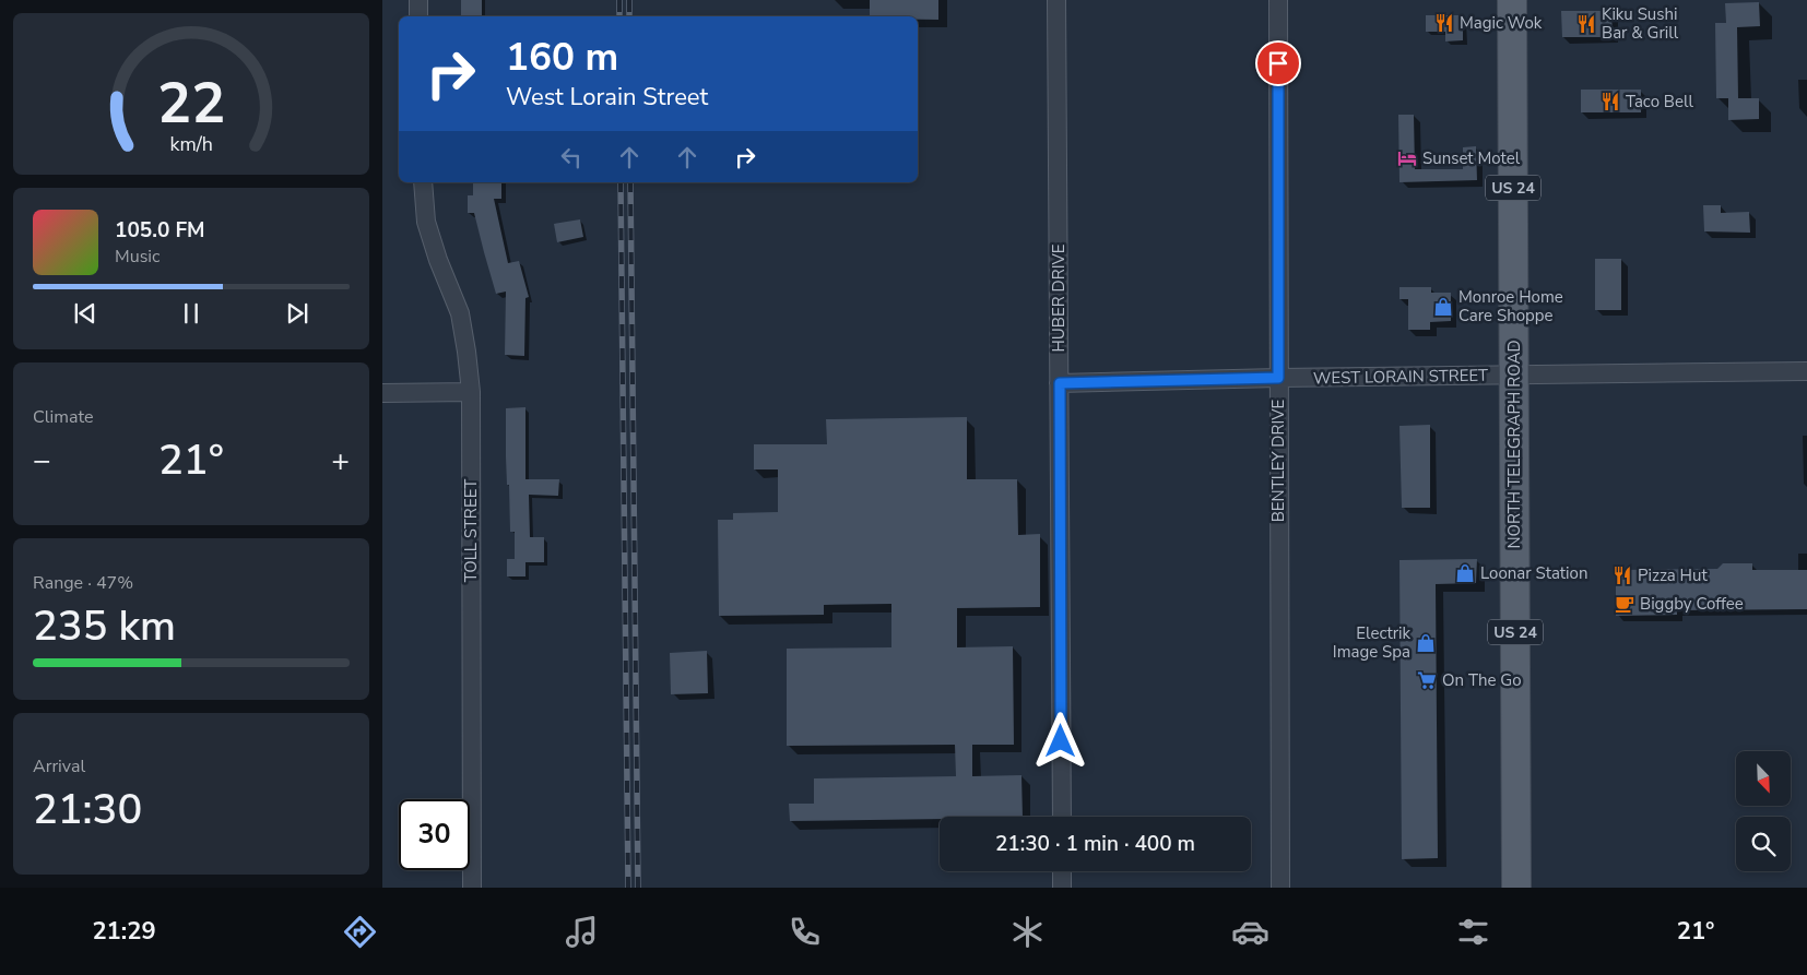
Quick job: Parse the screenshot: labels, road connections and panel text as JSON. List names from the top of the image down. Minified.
{"streets":{"main road":["US 24","NORTH TELEGRAPH ROAD"],"street":["HUBER DRIVE","WEST LORAIN STREET","BENTLEY DRIVE","TOLL STREET"]},"crossings":[["HUBER DRIVE","WEST LORAIN STREET"],["WEST LORAIN STREET","NORTH TELEGRAPH ROAD"],["WEST LORAIN STREET","BENTLEY DRIVE"]],"places":{"restaurant":["Magic Wok","Kiku Sushi Bar & Grill","Taco Bell","Pizza Hut"],"hotel":["Sunset Motel"],"shop":["Monroe Home Care Shoppe","Loonar Station","Electrik Image Spa"],"cafe":["Biggby Coffee"],"supermarket":["On The Go"]},"north":"bottom right","page":{"turn":["160 m","West Lorain Street"],"song":["105.0 FM","Music"],"tile":["Climate",["Range · 47%","235 km"],["Arrival","21:30"]],"heat":["−","21°","+"],"limit":"30","trip":"21:30 · 1 min · 400 m","tabs":["21:29","21°"],"gauge":["22","km/h"]}}
